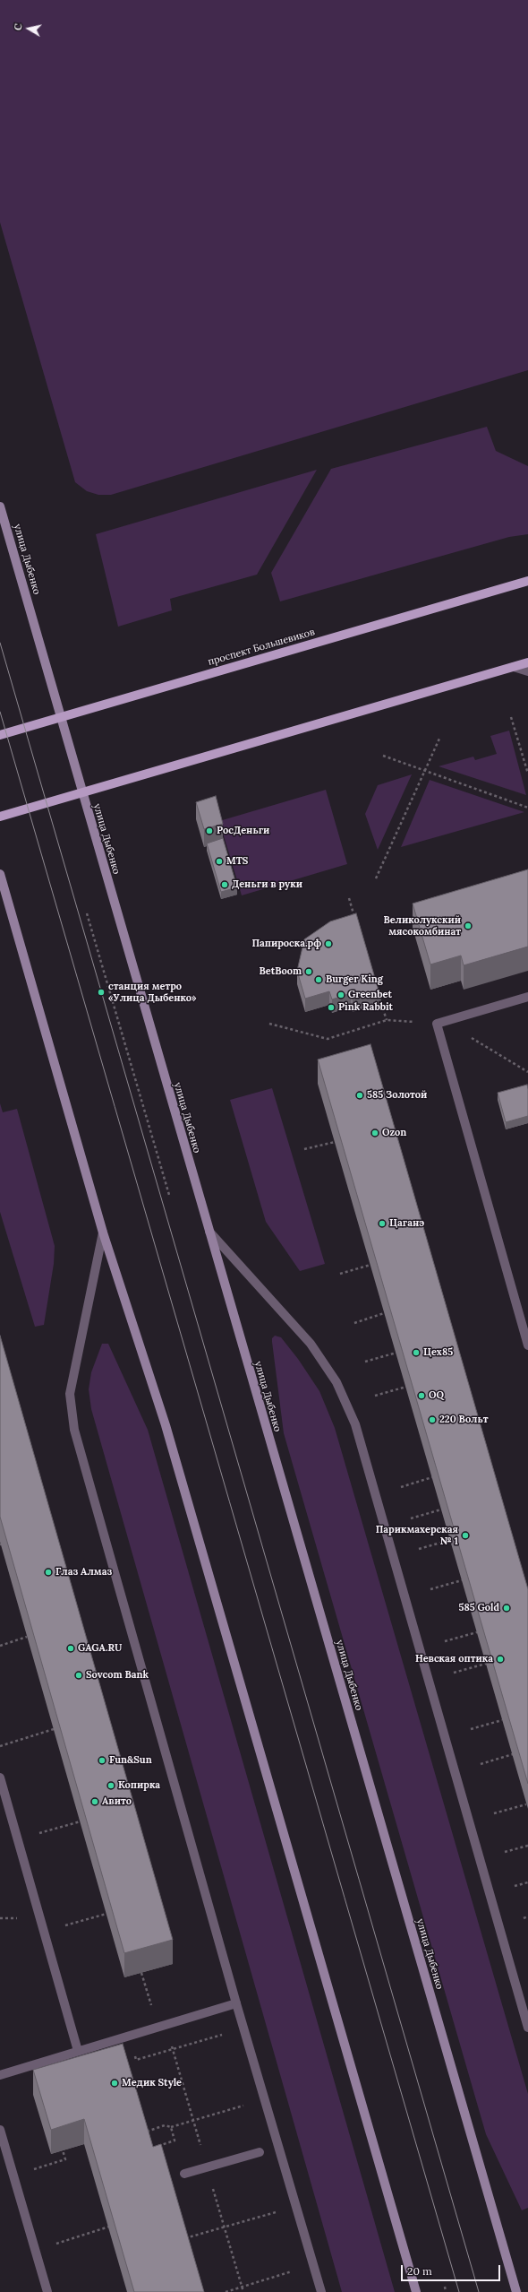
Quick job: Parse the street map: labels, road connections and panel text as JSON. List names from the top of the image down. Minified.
{"streets":{"main road":["улица Дыбенко","проспект Большевиков"]},"crossings":[["улица Дыбенко","проспект Большевиков"]],"places":["РосДеньги","MTS","Деньги в руки","Великолукский мясокомбинат","Папироска.рф","BetBoom","Burger King","станция метро «Улица Дыбенко»","Greenbet","Pink Rabbit","585 Золотой","Ozon","Цаганэ","Цех85","OQ","220 Вольт","Парикмахерская № 1","Глаз Алмаз","585 Gold","GAGA.RU","Невская оптика","Sovcom Bank","Fun&Sun","Копирка","Авито","Медик Style"],"scale_bar":"20 m","north":"left"}
